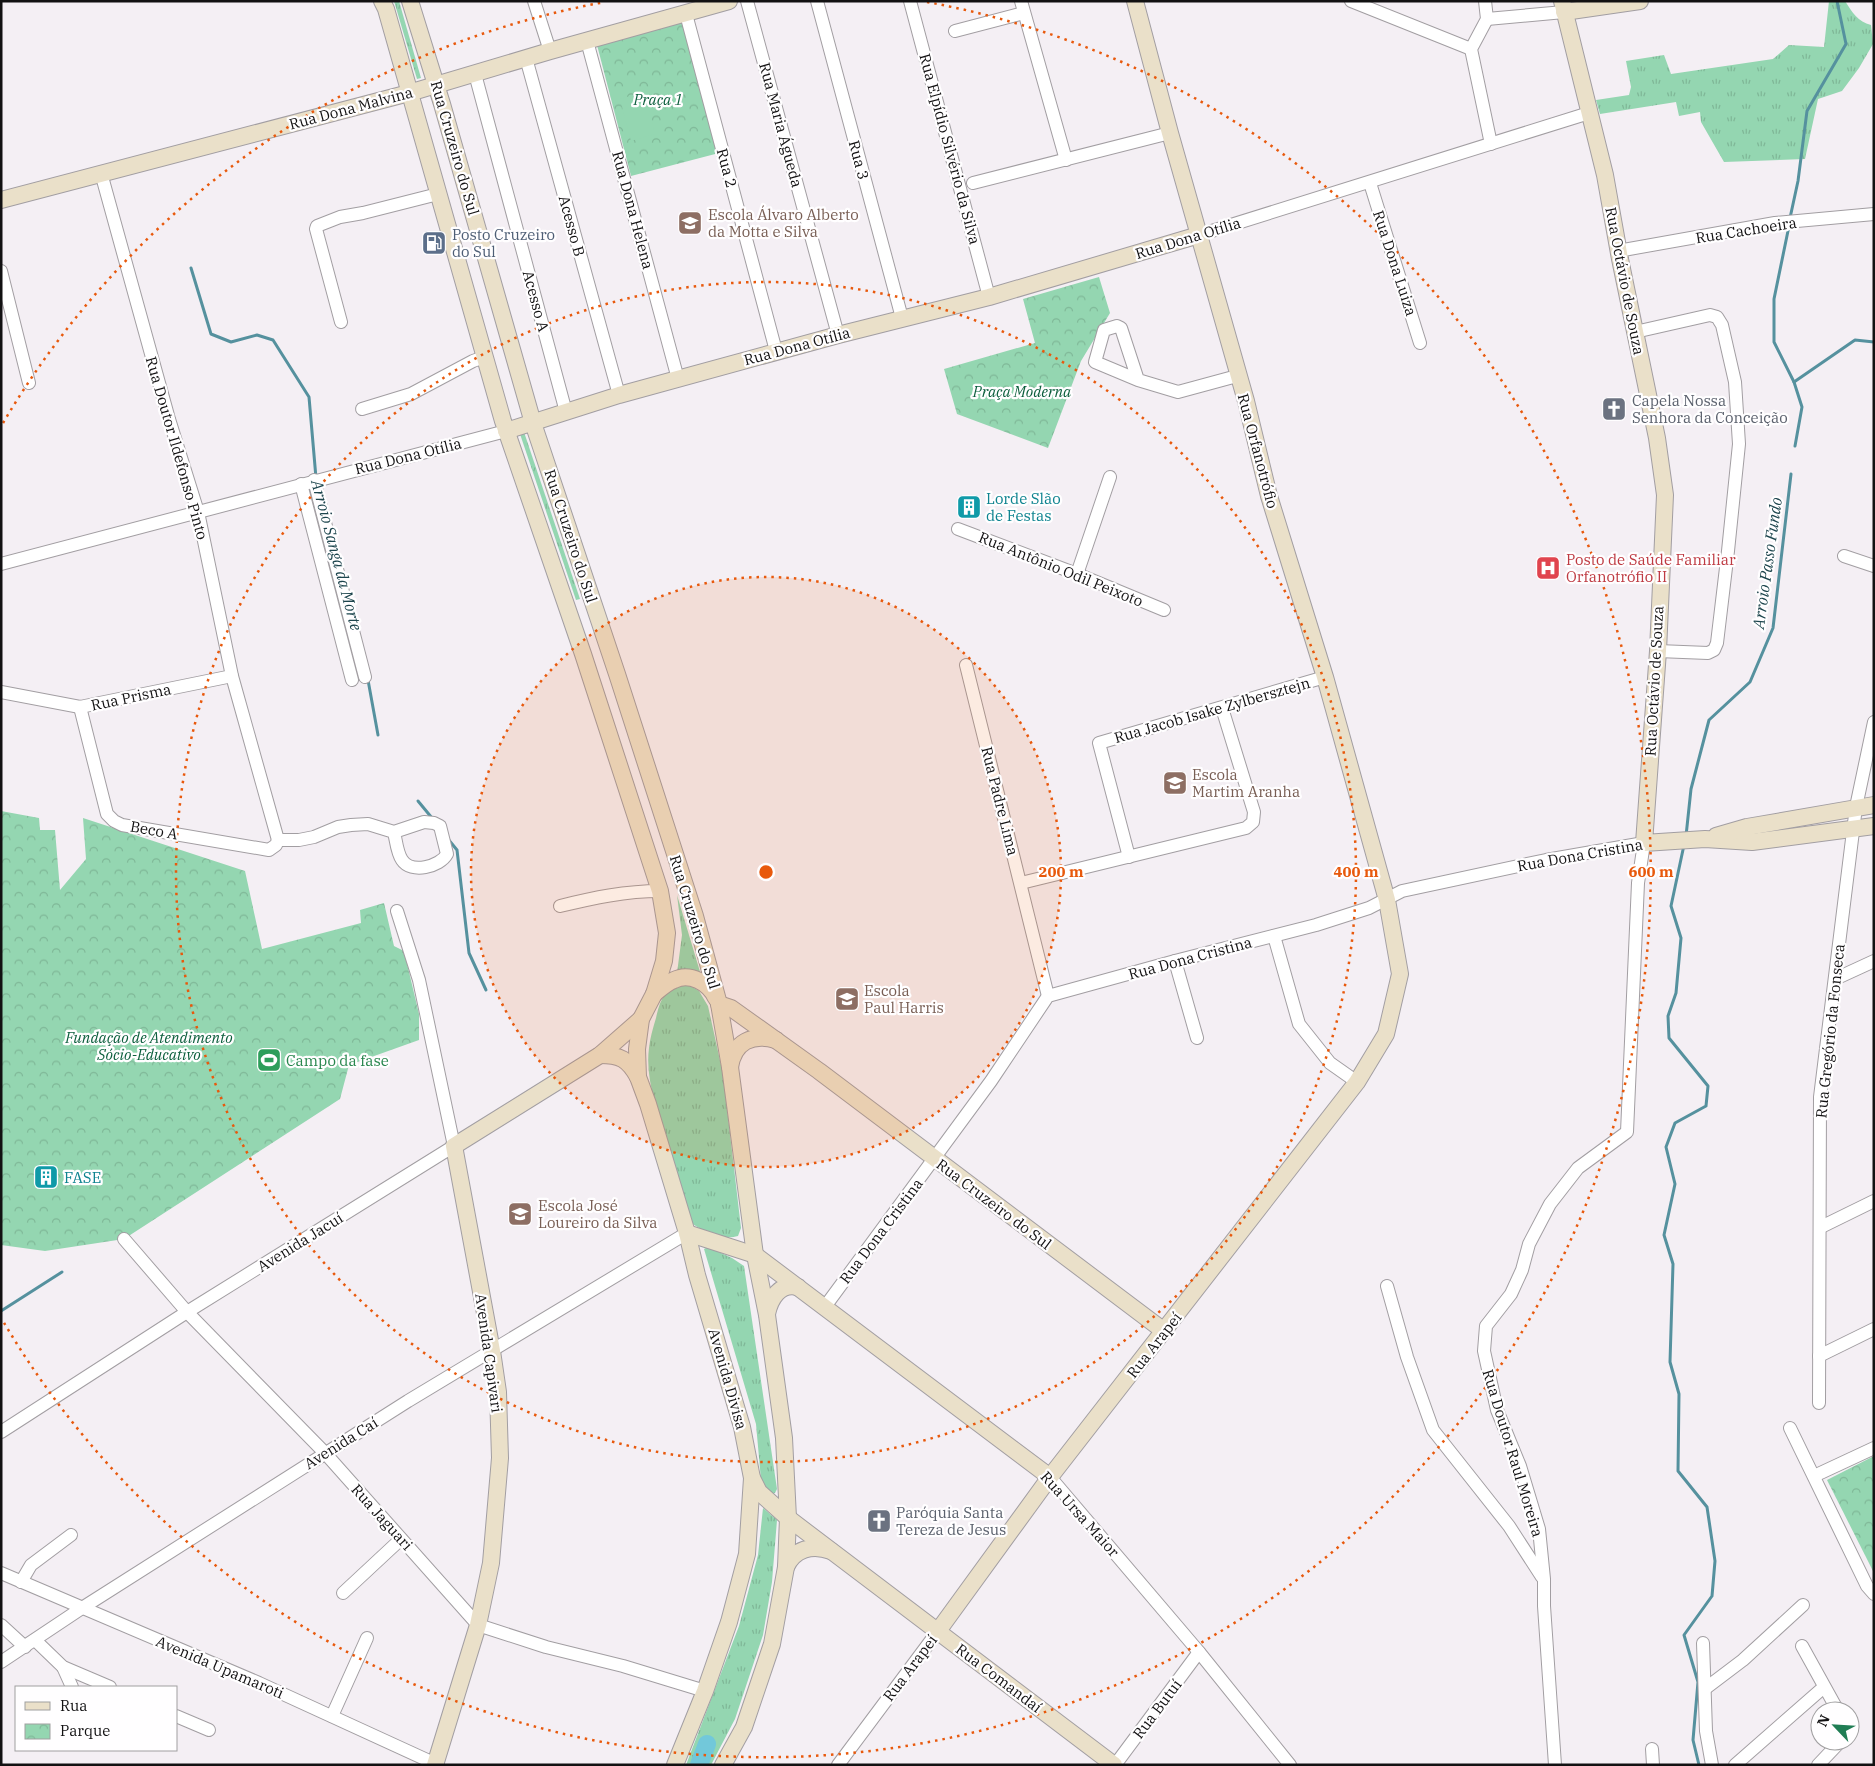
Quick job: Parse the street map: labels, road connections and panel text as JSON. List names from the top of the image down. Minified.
{"streets":{"street":["Rua Dona Malvina","Rua Maria Águeda","Rua Cruzeiro do Sul","Rua Elpídio Silvério da Silva","Rua 3","Rua 2","Rua Dona Helena","Acesso B","Rua Cachoeira","Rua Dona Otília","Rua Dona Luiza","Rua Octávio de Souza","Acesso A","Rua Doutor Ildefonso Pinto","Rua Orfanotrófio","Rua Antônio Odil Peixoto","Rua Prisma","Rua Jacob Isake Zylbersztejn","Rua Padre Lima","Beco A","Rua Dona Cristina","Rua Gregório da Fonseca","Avenida Jacuí","Rua Arapeí","Avenida Capivari","Avenida Divisa","Avenida Caí","Rua Doutor Raul Moreira","Rua Ursa Maior","Rua Jaguari","Avenida Upamaroti","Rua Comandaí","Rua Butuí"]},"crossings":[["Rua Dona Malvina","Rua Cruzeiro do Sul"],["Rua Dona Malvina","Rua 2"],["Rua Dona Malvina","Rua Dona Helena"],["Rua Dona Malvina","Acesso B"],["Rua Dona Malvina","Acesso A"],["Rua Dona Malvina","Rua Doutor Ildefonso Pinto"],["Rua Maria Águeda","Rua Dona Otília"],["Rua Cruzeiro do Sul","Rua Dona Otília"],["Rua Cruzeiro do Sul","Rua Dona Cristina"],["Rua Cruzeiro do Sul","Rua Arapeí"],["Rua Cruzeiro do Sul","Avenida Divisa"],["Rua Elpídio Silvério da Silva","Rua Dona Otília"],["Rua 3","Rua Dona Otília"],["Rua 2","Rua Dona Otília"],["Rua Dona Helena","Rua Dona Otília"],["Acesso B","Rua Dona Otília"],["Rua Cachoeira","Rua Octávio de Souza"],["Rua Dona Otília","Rua Dona Luiza"],["Rua Dona Otília","Rua Octávio de Souza"],["Rua Dona Otília","Acesso A"],["Rua Dona Otília","Rua Doutor Ildefonso Pinto"],["Rua Dona Otília","Rua Orfanotrófio"],["Rua Octávio de Souza","Rua Dona Cristina"],["Rua Octávio de Souza","Rua Doutor Raul Moreira"],["Rua Doutor Ildefonso Pinto","Rua Prisma"],["Rua Doutor Ildefonso Pinto","Beco A"],["Rua Orfanotrófio","Rua Jacob Isake Zylbersztejn"],["Rua Orfanotrófio","Rua Dona Cristina"],["Rua Orfanotrófio","Rua Arapeí"],["Rua Prisma","Beco A"],["Rua Padre Lima","Rua Dona Cristina"],["Rua Dona Cristina","Rua Arapeí"],["Rua Dona Cristina","Rua Ursa Maior"],["Avenida Jacuí","Avenida Capivari"],["Avenida Jacuí","Avenida Divisa"],["Avenida Jacuí","Rua Jaguari"],["Rua Arapeí","Rua Ursa Maior"],["Rua Arapeí","Rua Comandaí"],["Avenida Capivari","Avenida Caí"],["Avenida Capivari","Rua Jaguari"],["Avenida Capivari","Avenida Upamaroti"],["Avenida Divisa","Avenida Caí"],["Avenida Divisa","Rua Ursa Maior"],["Avenida Divisa","Rua Comandaí"],["Avenida Caí","Rua Ursa Maior"],["Avenida Caí","Rua Jaguari"],["Avenida Caí","Avenida Upamaroti"],["Rua Ursa Maior","Rua Butuí"],["Rua Comandaí","Rua Butuí"]],"water":["Arroio Sanga da Morte","Arroio Passo Fundo"],"parks":["Praça 1","Praça Moderna","Fundação de Atendimento Sócio-Educativo"],"places":{"school or university":["Escola Álvaro Alberto da Motta e Silva","Escola Martim Aranha","Escola Paul Harris","Escola José Loureiro da Silva"],"fuel station":["Posto Cruzeiro do Sul"],"church":["Capela Nossa Senhora da Conceição","Paróquia Santa Tereza de Jesus"],"building":["Lorde Slão de Festas","FASE"],"hospital":["Posto de Saúde Familiar Orfanotrófio II"],"sports":["Campo da fase"]},"legend":["Rua","Parque"],"north":"top left","rings":["200 m","400 m","600 m"]}
